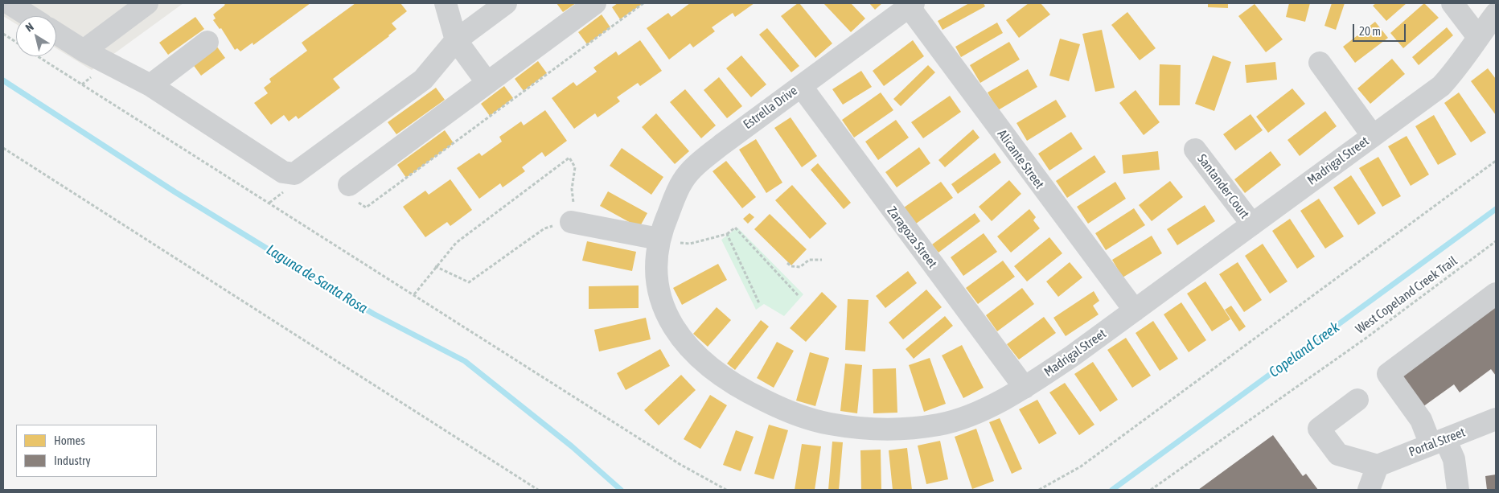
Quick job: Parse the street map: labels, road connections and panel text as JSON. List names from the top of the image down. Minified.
{"streets":{"street":["Estrella Drive","Alicante Street","Madrigal Street","Santander Court","Zaragoza Street","Portal Street"],"path":["West Copeland Creek Trail"]},"crossings":[["Estrella Drive","Alicante Street"],["Estrella Drive","Madrigal Street"],["Estrella Drive","Zaragoza Street"],["Alicante Street","Madrigal Street"],["Madrigal Street","Santander Court"],["Madrigal Street","Zaragoza Street"]],"water":["Laguna de Santa Rosa","Copeland Creek"],"legend":["Homes","Industry"],"scale_bar":"20 m","north":"top left"}
